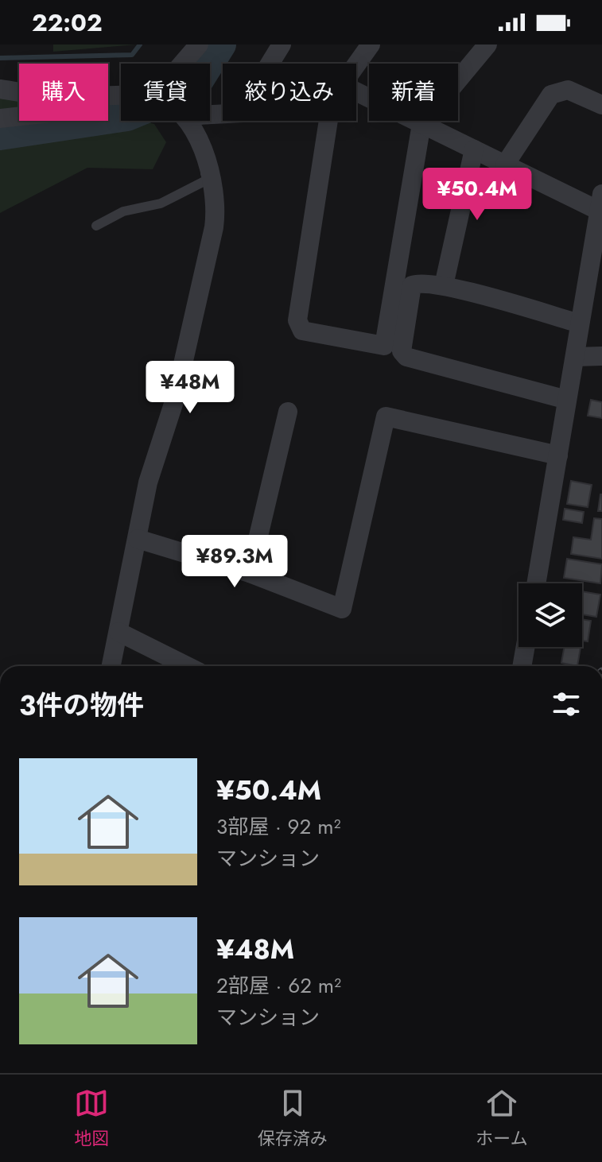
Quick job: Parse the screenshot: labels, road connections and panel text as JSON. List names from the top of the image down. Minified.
{"page":{"status":"22:02","chip":["購入","賃貸","絞り込み","新着"],"price":["¥50.4M","¥48M","¥89.3M"],"heading":"3件の物件","list":[{"name":"¥50.4M","note":"3部屋 · 92 m² · マンション"},{"name":"¥48M","note":"2部屋 · 62 m² · マンション"}],"tabs":["地図","保存済み","ホーム"]}}
